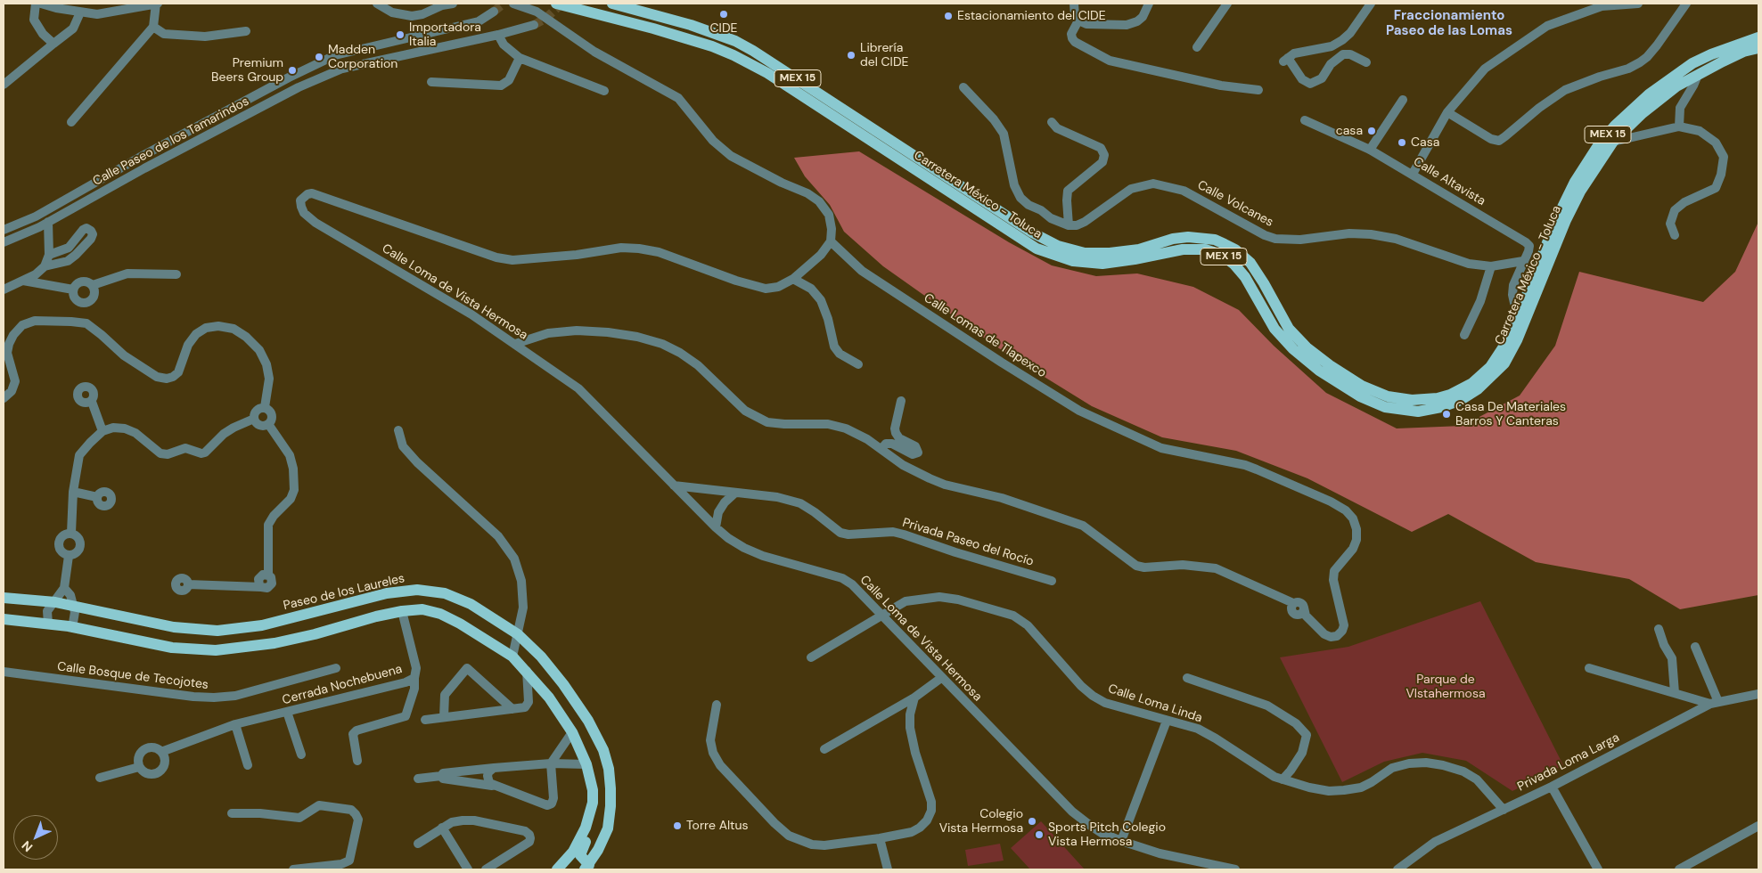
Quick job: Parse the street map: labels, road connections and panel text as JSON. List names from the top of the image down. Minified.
{"streets":{"main road":["MEX 15","Carretera México - Toluca","Paseo de los Laureles"],"street":["Calle Paseo de los Tamarindos","Calle Altavista","Calle Volcanes","Calle Loma de Vista Hermosa","Calle Lomas de Tlapexco","Privada Paseo del Rocío","Calle Bosque de Tecojotes","Cerrada Nochebuena","Calle Loma Linda","Privada Loma Larga"]},"crossings":[["Calle Altavista","Calle Volcanes"],["Calle Loma de Vista Hermosa","Calle Lomas de Tlapexco"],["Calle Loma de Vista Hermosa","Privada Paseo del Rocío"],["Calle Loma de Vista Hermosa","Calle Loma Linda"],["Calle Loma Linda","Privada Loma Larga"]],"districts":["Fraccionamiento Paseo de las Lomas"],"parks":["Parque de VIstahermosa"],"places":["CIDE","Estacionamiento del CIDE","Importadora Italia","Librería del CIDE","Madden Corporation","Premium Beers Group","casa","Casa","Casa De Materiales Barros Y Canteras","Colegio Vista Hermosa","Torre Altus","Sports Pitch Colegio Vista Hermosa"],"north":"bottom left"}
